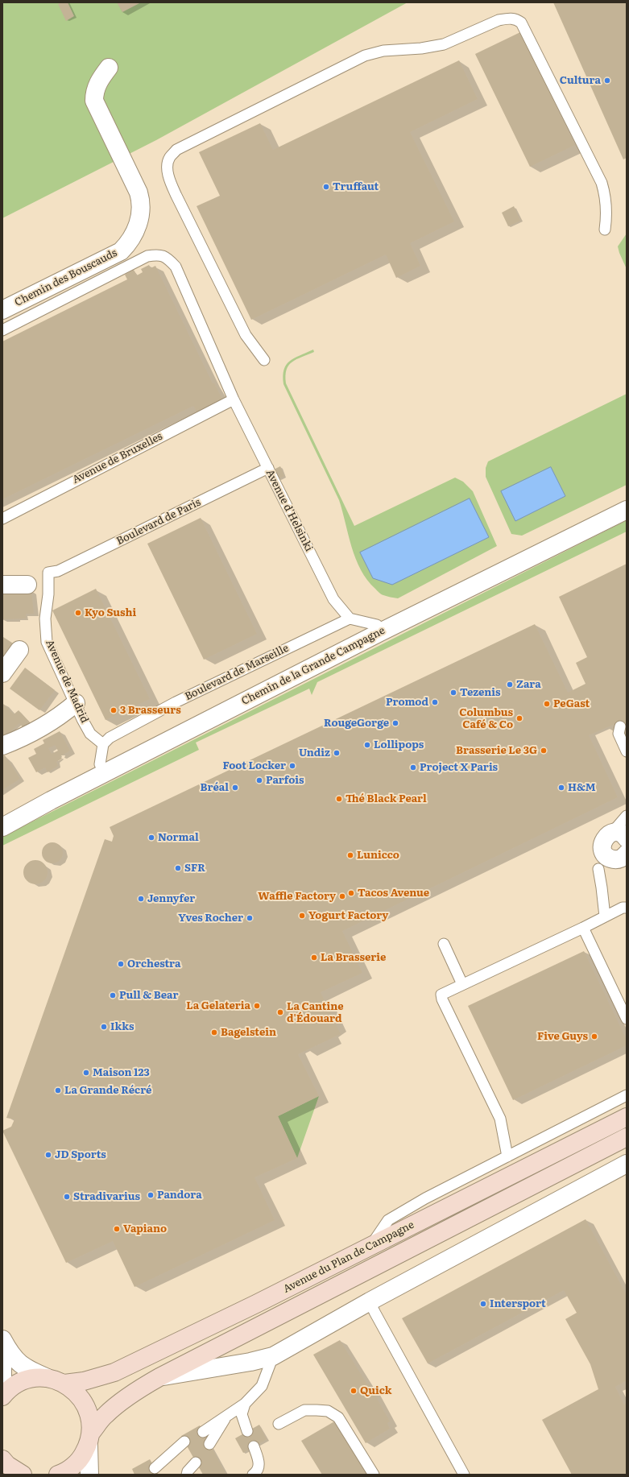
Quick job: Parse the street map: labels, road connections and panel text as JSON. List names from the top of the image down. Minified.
{"streets":{"main road":["Avenue du Plan de Campagne"],"street":["Chemin des Bouscauds","Chemin de la Grande Campagne"],"lane":["Avenue de Bruxelles","Avenue d'Helsinki","Boulevard de Paris","Boulevard de Marseille","Avenue de Madrid"]},"crossings":[["Avenue de Bruxelles","Avenue d'Helsinki"],["Avenue d'Helsinki","Boulevard de Paris"],["Avenue d'Helsinki","Boulevard de Marseille"],["Boulevard de Paris","Avenue de Madrid"],["Boulevard de Marseille","Avenue de Madrid"]],"places":["Cultura","Truffaut","Kyo Sushi","Zara","Tezenis","Promod","PeGast","3 Brasseurs","Columbus Café & Co","RougeGorge","Lollipops","Brasserie Le 3G","Undiz","Foot Locker","Project X Paris","Parfois","Bréal","H&M","Thé Black Pearl","Normal","Lunicco","SFR","Tacos Avenue","Waffle Factory","Jennyfer","Yogurt Factory","Yves Rocher","La Brasserie","Orchestra","Pull & Bear","La Gelateria","La Cantine d'Édouard","Ikks","Bagelstein","Five Guys","Maison 123","La Grande Récré","JD Sports","Pandora","Stradivarius","Vapiano","Intersport","Quick"]}
